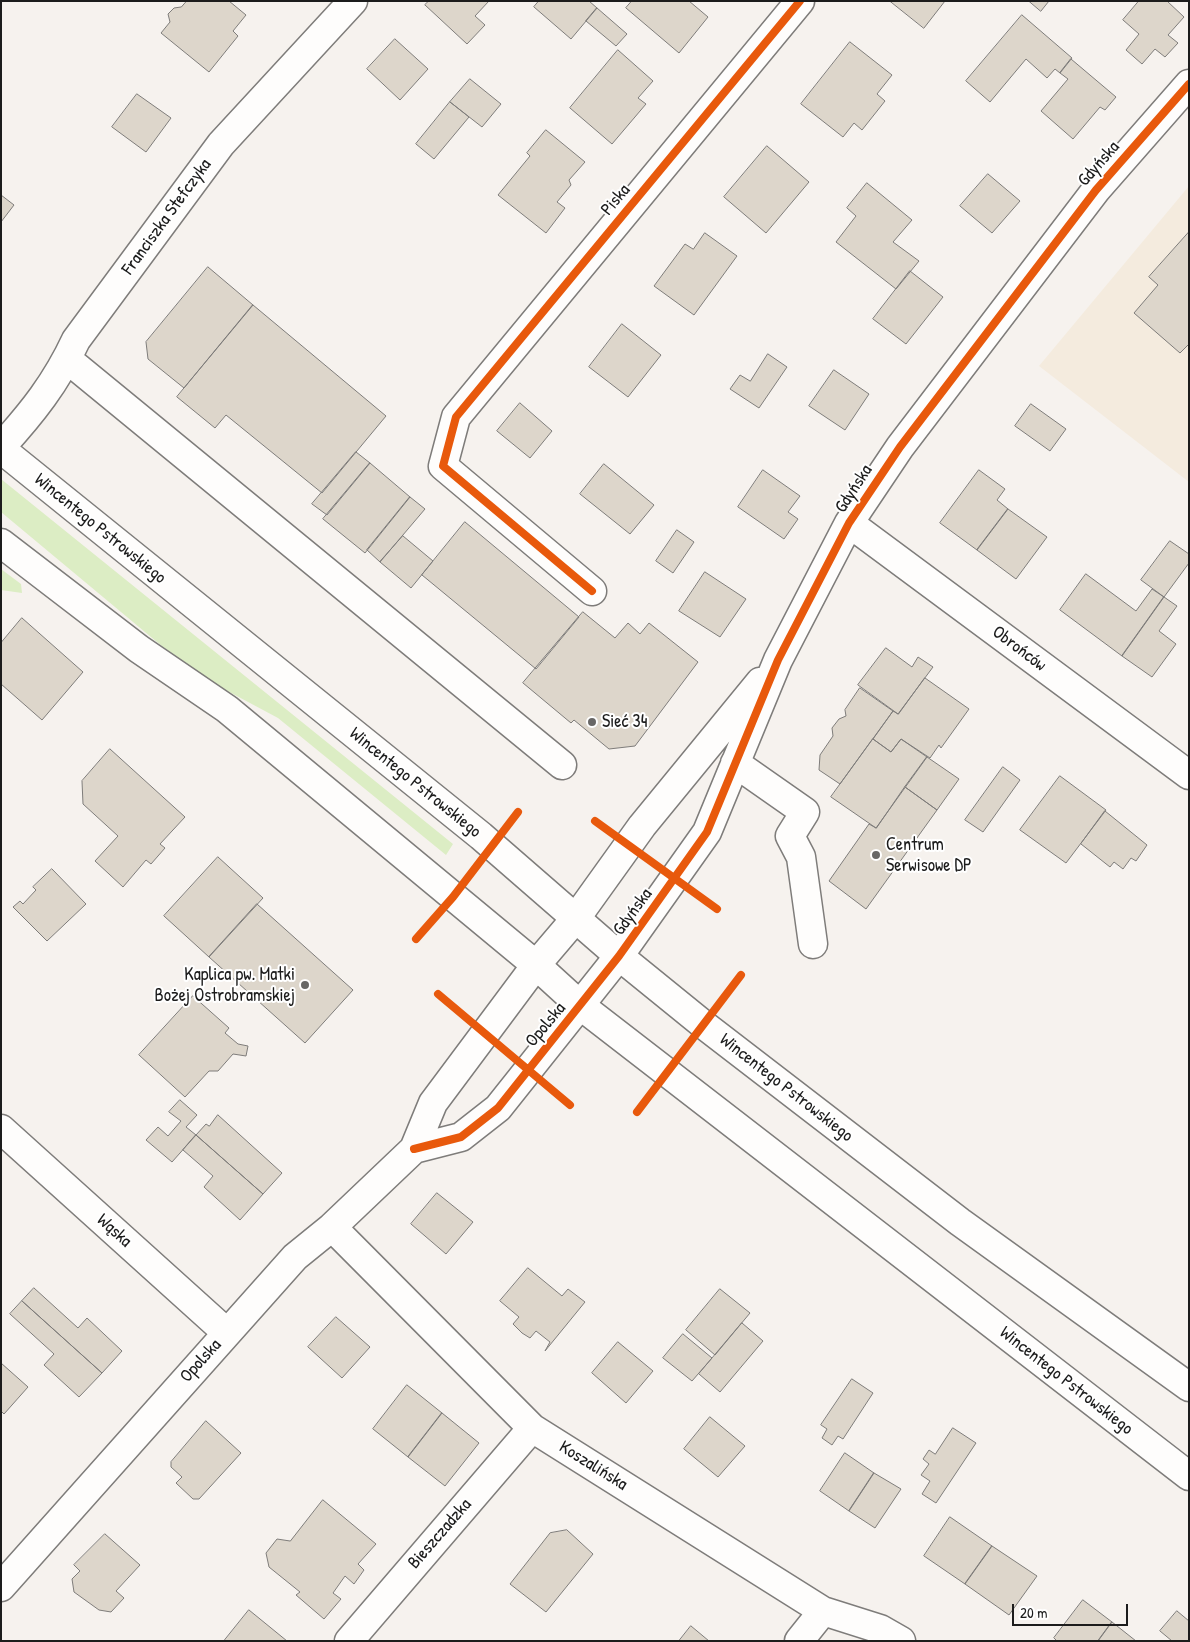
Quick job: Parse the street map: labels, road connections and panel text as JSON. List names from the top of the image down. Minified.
{"streets":{"street":["Gdyńska","Piska","Franciszka Stefczyka","Wincentego Pstrowskiego","Obrońców","Opolska","Wąska","Koszalińska","Bieszczadzka"]},"crossings":[["Gdyńska","Wincentego Pstrowskiego"],["Gdyńska","Obrońców"],["Gdyńska","Opolska"],["Franciszka Stefczyka","Wincentego Pstrowskiego"],["Wincentego Pstrowskiego","Opolska"],["Opolska","Wąska"],["Opolska","Koszalińska"],["Koszalińska","Bieszczadzka"]],"places":["Sieć 34","Centrum Serwisowe DP","Kaplica pw. Matki Bożej Ostrobramskiej"],"scale_bar":"20 m"}
